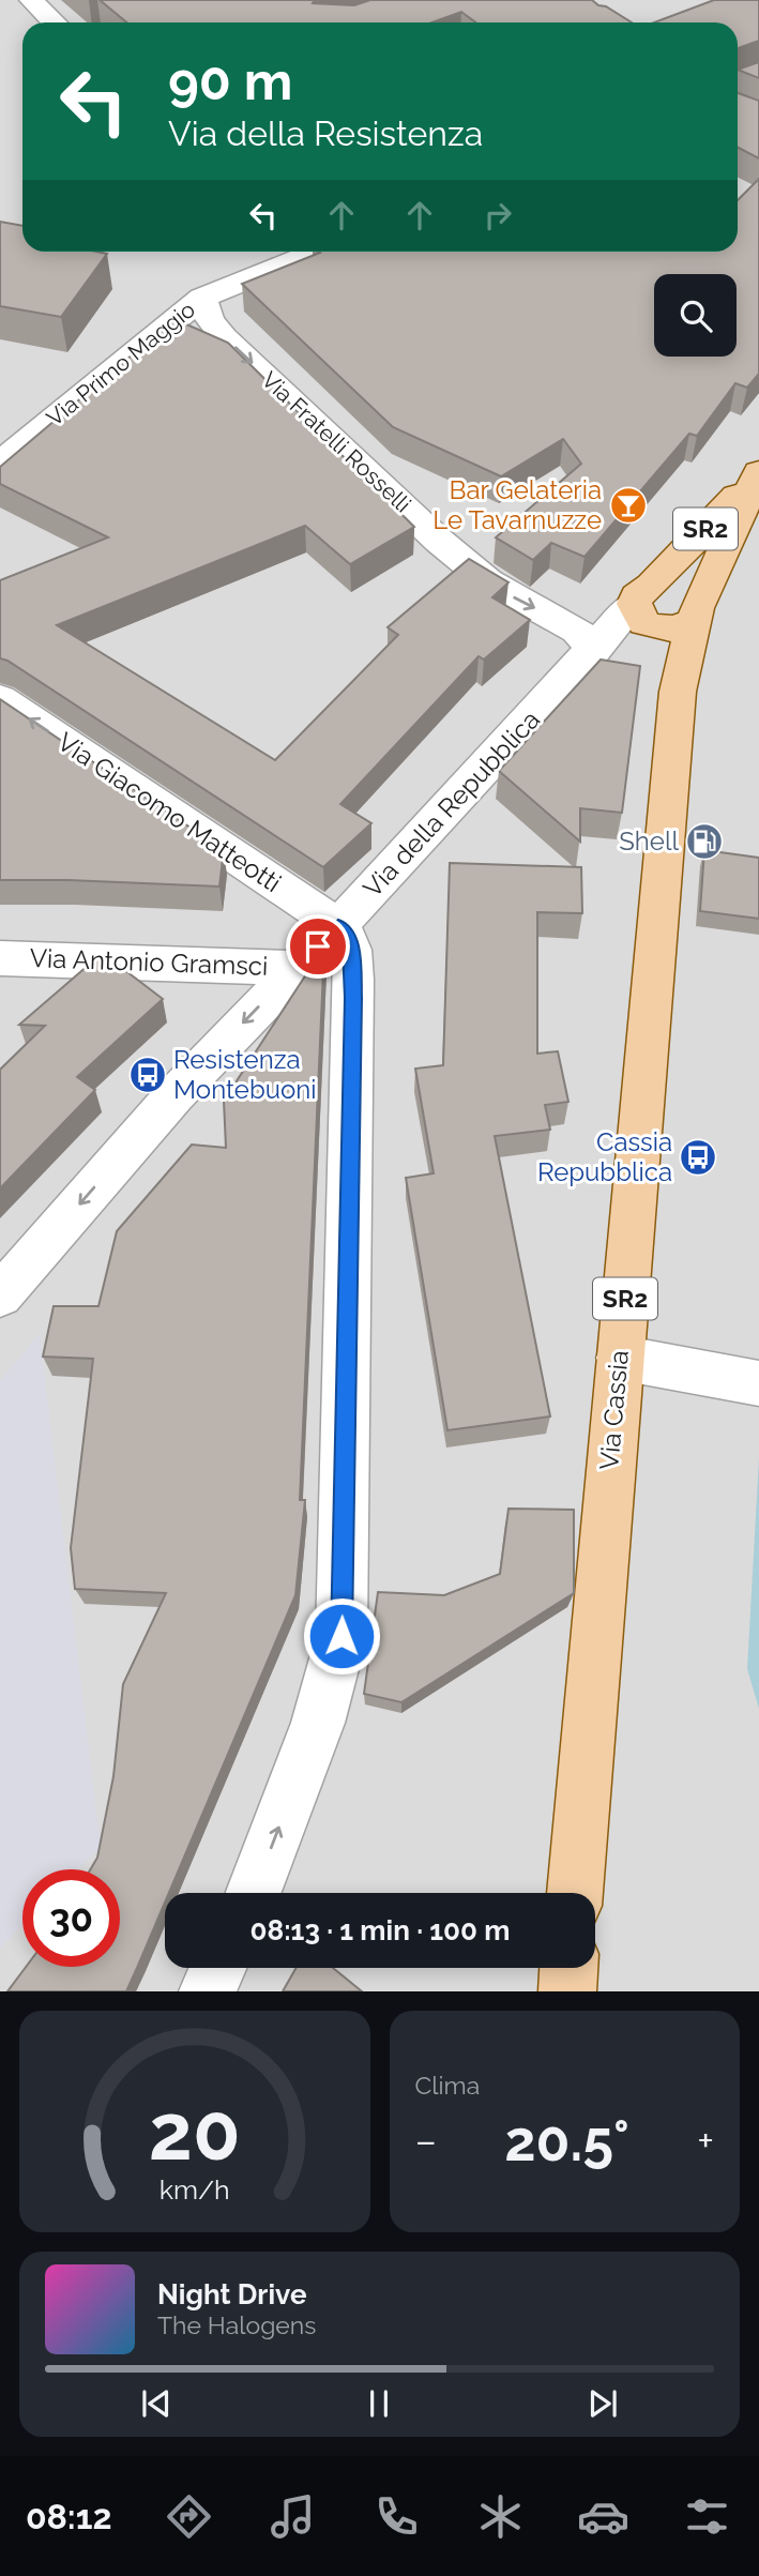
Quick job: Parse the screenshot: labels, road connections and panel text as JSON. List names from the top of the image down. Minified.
{"streets":{"main road":["SR2","Via Cassia"],"street":["Via Primo Maggio","Via Fratelli Rosselli","Via della Repubblica","Via Giacomo Matteotti","Via Antonio Gramsci"]},"crossings":[["Via Primo Maggio","Via Fratelli Rosselli"],["Via Fratelli Rosselli","Via della Repubblica"],["Via della Repubblica","Via Giacomo Matteotti"],["Via della Repubblica","Via Antonio Gramsci"],["Via della Repubblica","Via Cassia"]],"one_way":["Via Fratelli Rosselli","Via della Repubblica","Via Giacomo Matteotti"],"places":{"bar":["Bar Gelateria Le Tavarnuzze"],"fuel station":["Shell"],"bus stop":["Resistenza Montebuoni","Cassia Repubblica"]},"page":{"turn":["90 m","Via della Resistenza"],"limit":"30","trip":"08:13 · 1 min · 100 m","tile":"Clima","heat":["−","20.5°","+"],"song":["Night Drive","The Halogens"],"tabs":"08:12","gauge":["20","km/h"]}}
